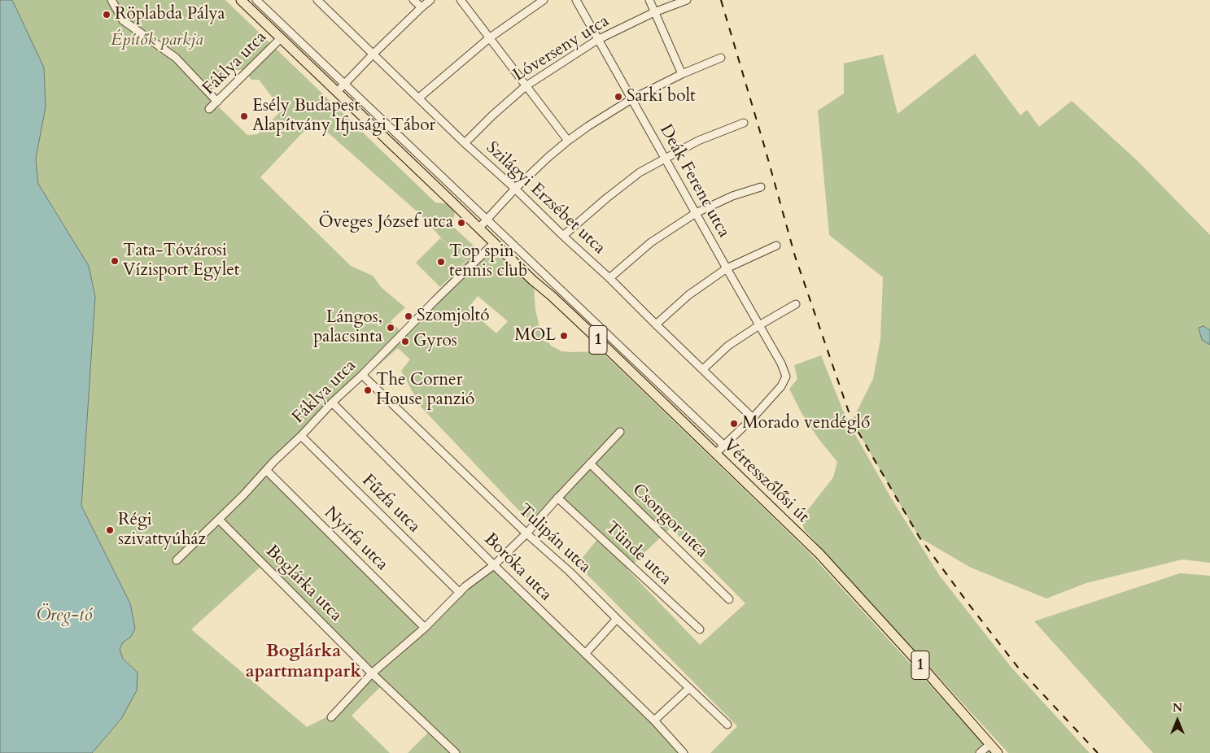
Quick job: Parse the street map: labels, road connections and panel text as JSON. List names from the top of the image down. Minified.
{"streets":{"main road":["1","Vértesszőlősi út"],"street":["Lóverseny utca","Fáklya utca","Deák Ferenc utca","Szilágyi Erzsébet utca","Fűzfa utca","Csongor utca","Nyírfa utca","Tulipán utca","Tünde utca","Boróka utca","Boglárka utca"]},"crossings":[["Lóverseny utca","Deák Ferenc utca"],["Lóverseny utca","Szilágyi Erzsébet utca"],["Fáklya utca","Vértesszőlősi út"],["Fáklya utca","Fűzfa utca"],["Fáklya utca","Nyírfa utca"],["Fáklya utca","Tulipán utca"],["Fáklya utca","Boróka utca"],["Fáklya utca","Boglárka utca"],["Deák Ferenc utca","Szilágyi Erzsébet utca"],["1","Vértesszőlősi út"]],"districts":["Boglárka apartmanpark"],"water":["Öreg-tó"],"parks":["Építők parkja"],"places":["Röplabda Pálya","Sarki bolt","Esély Budapest Alapítvány Ifjusági Tábor","Öveges József utca","Tata-Tóvárosi Vízisport Egylet","Top spin tennis club","Szomjoltó","Lángos, palacsinta","MOL","Gyros","The Corner House panzió","Morado vendéglő","Régi szivattyúház"],"north":"top"}
